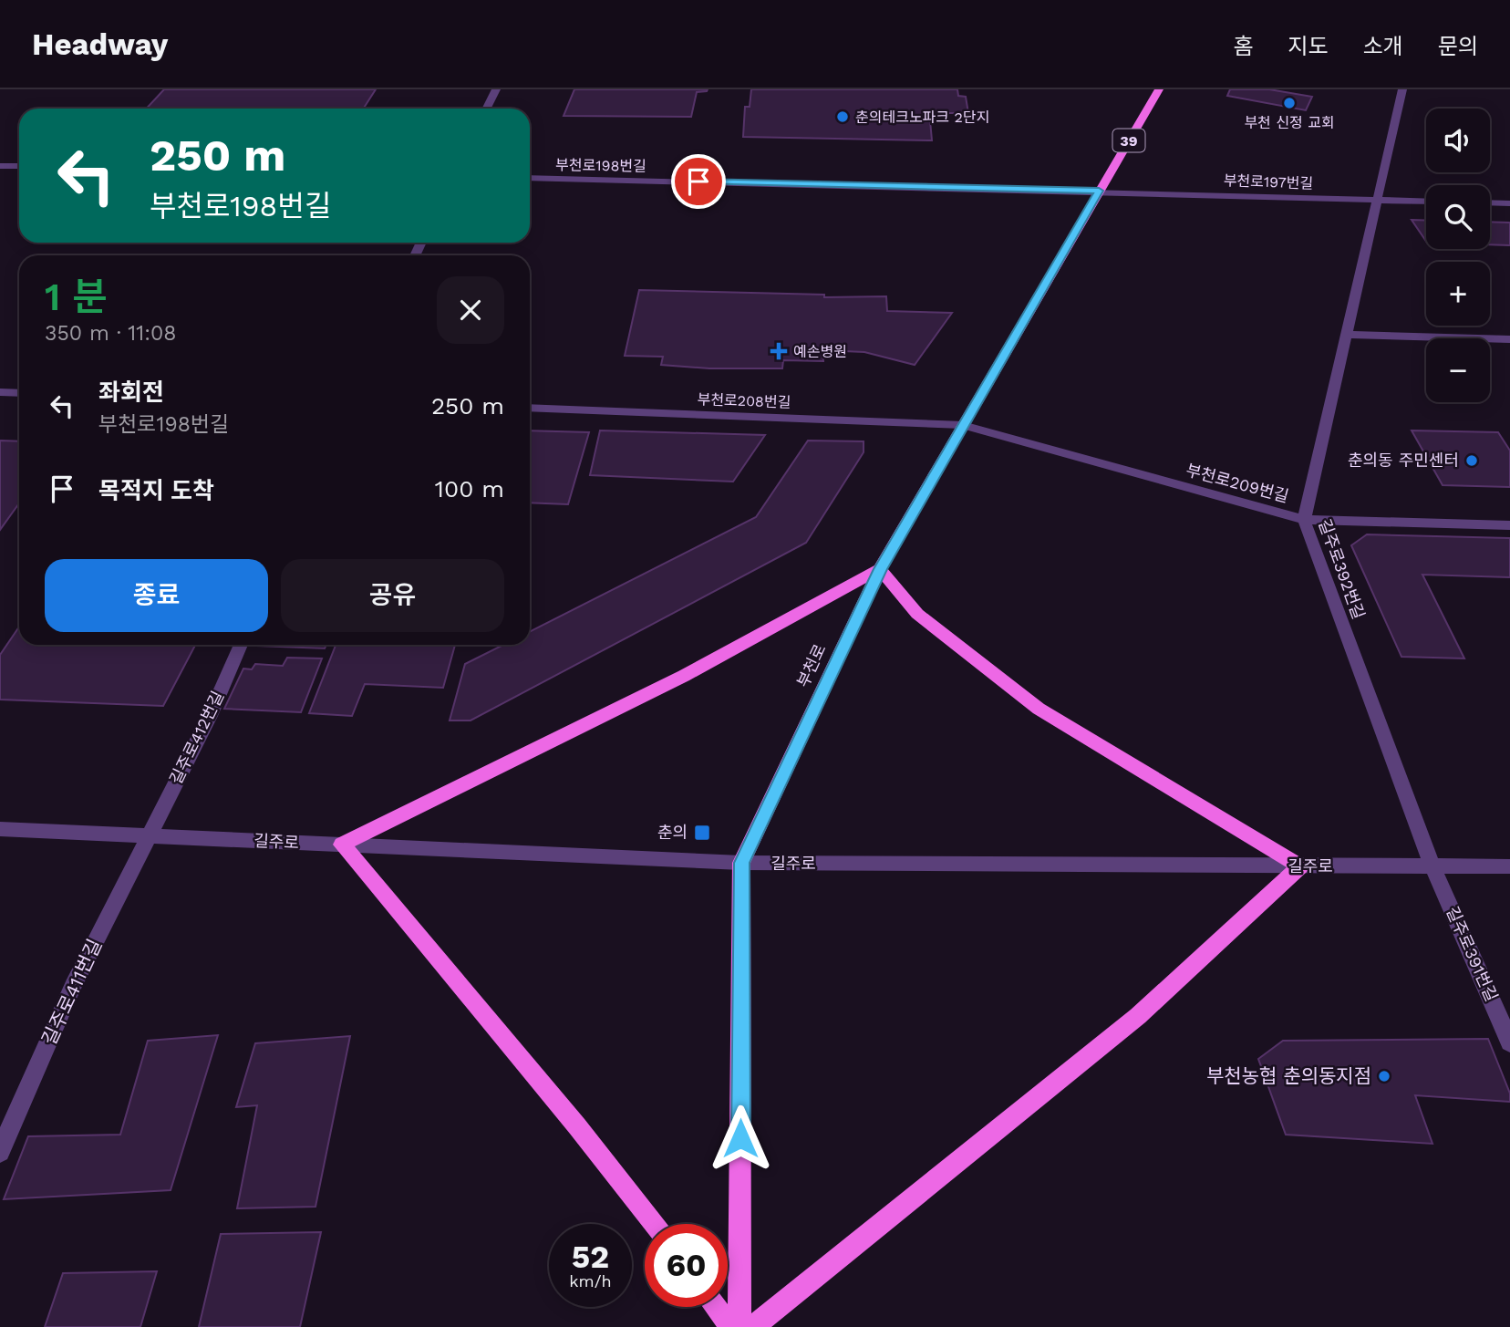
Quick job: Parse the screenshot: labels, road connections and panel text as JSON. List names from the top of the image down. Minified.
{"streets":{"main road":["39","부천로"],"street":["부천로198번길","부천로197번길","부천로208번길","부천로209번길","길주로392번길","길주로412번길","길주로","길주로391번길","길주로411번길"]},"crossings":[["부천로198번길","부천로197번길"],["부천로198번길","부천로"],["부천로197번길","길주로392번길"],["부천로197번길","부천로"],["부천로208번길","부천로209번길"],["부천로208번길","부천로"],["부천로209번길","길주로392번길"],["부천로209번길","부천로"],["길주로392번길","길주로"],["길주로392번길","길주로391번길"],["부천로","길주로"],["길주로412번길","길주로"],["길주로412번길","길주로411번길"],["길주로","길주로391번길"],["길주로","길주로411번길"]],"places":{"other":["부천 신정 교회","춘의테크노파크 2단지","춘의동 주민센터","부천농협 춘의동지점"],"health":["예손병원"],"transit":["춘의"]},"page":{"header":"Headway","nav":["홈","지도","소개","문의"],"map_buttons":["+","−"],"turn":["250 m","부천로198번길"],"heading":["1 분","350 m · 11:08"],"list":[{"name":"좌회전","note":"부천로198번길","value":"250 m"},{"name":"목적지 도착","value":"100 m"}],"buttons":["종료","공유"],"speed":"52 km/h","limit":"60"}}
